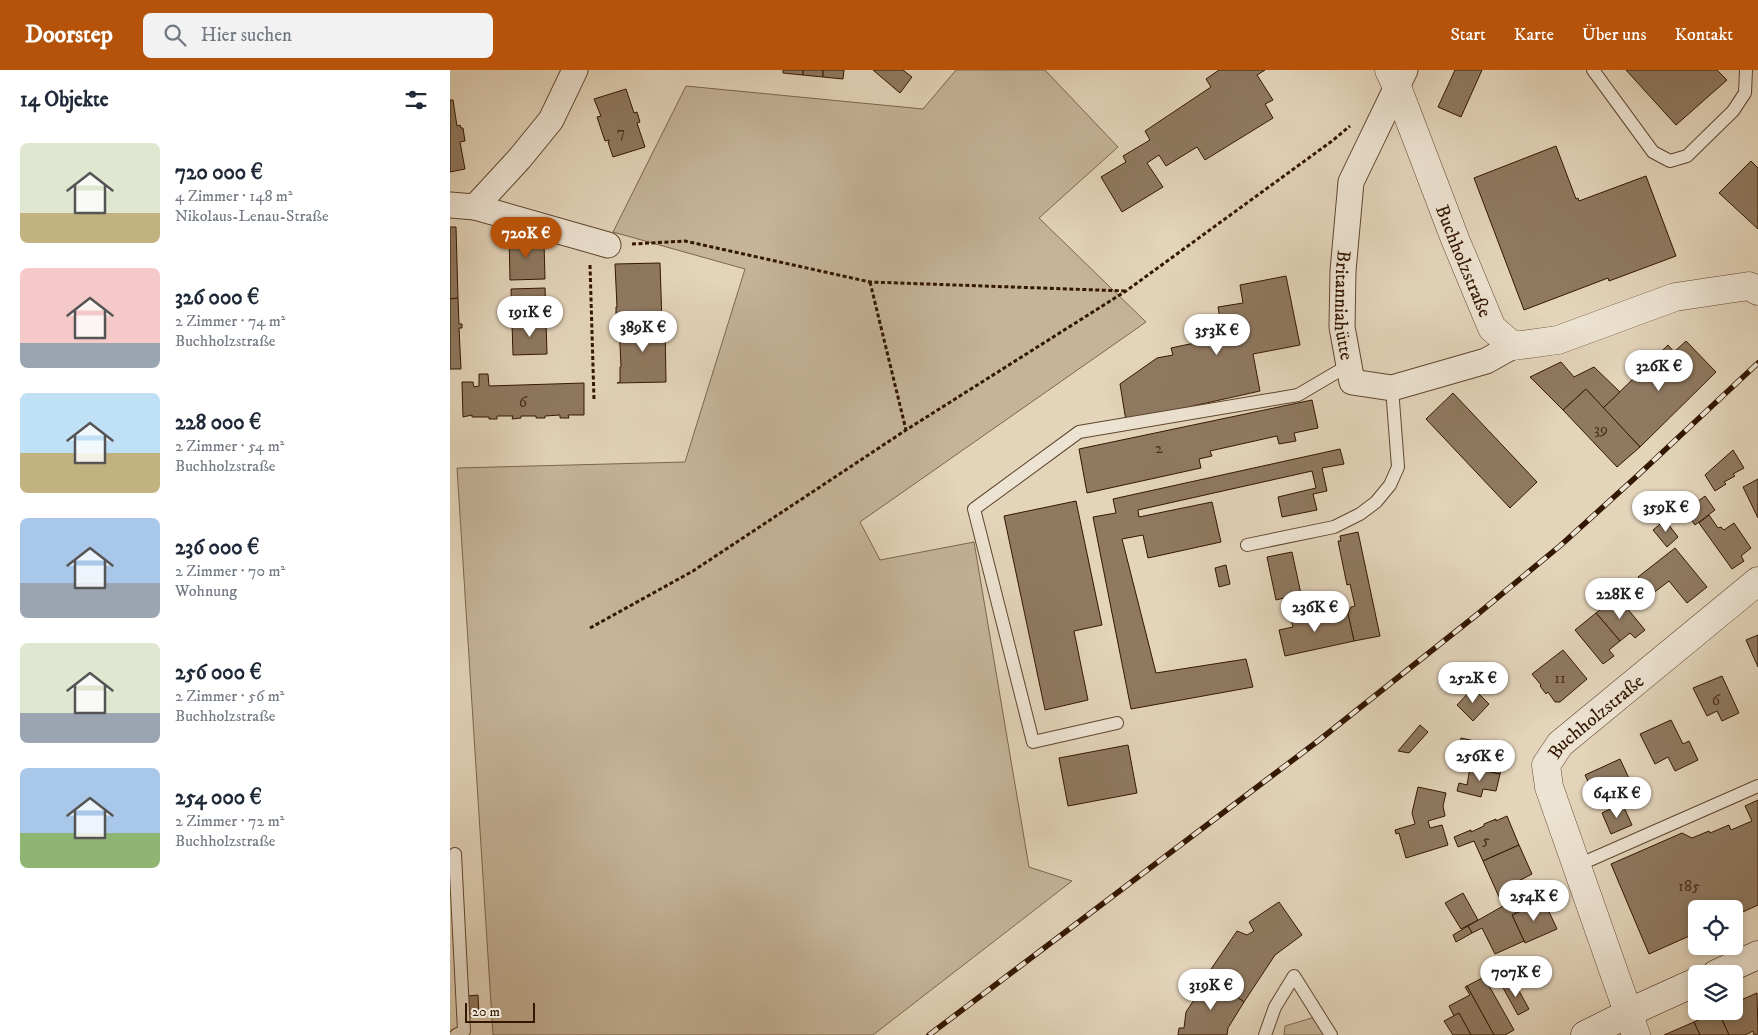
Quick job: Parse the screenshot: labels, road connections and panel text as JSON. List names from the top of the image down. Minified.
{"streets":{"street":["Buchholzstraße","Britanniahütte"]},"crossings":[["Buchholzstraße","Britanniahütte"]],"house_numbers":["7","6","39","2","11","6","5","185"],"scale_bar":"20 m","page":{"header":"Doorstep","search":"Hier suchen","nav":["Start","Karte","Über uns","Kontakt"],"heading":"14 Objekte","list":[{"name":"720 000 €","note":"4 Zimmer · 148 m² · Nikolaus-Lenau-Straße"},{"name":"326 000 €","note":"2 Zimmer · 74 m² · Buchholzstraße"},{"name":"228 000 €","note":"2 Zimmer · 54 m² · Buchholzstraße"},{"name":"236 000 €","note":"2 Zimmer · 70 m² · Wohnung"},{"name":"256 000 €","note":"2 Zimmer · 56 m² · Buchholzstraße"},{"name":"254 000 €","note":"2 Zimmer · 72 m² · Buchholzstraße"}],"price":["720K €","191K €","389K €","353K €","326K €","359K €","228K €","236K €","252K €","256K €","641K €","254K €","707K €","319K €"],"scale":"20 m"}}
